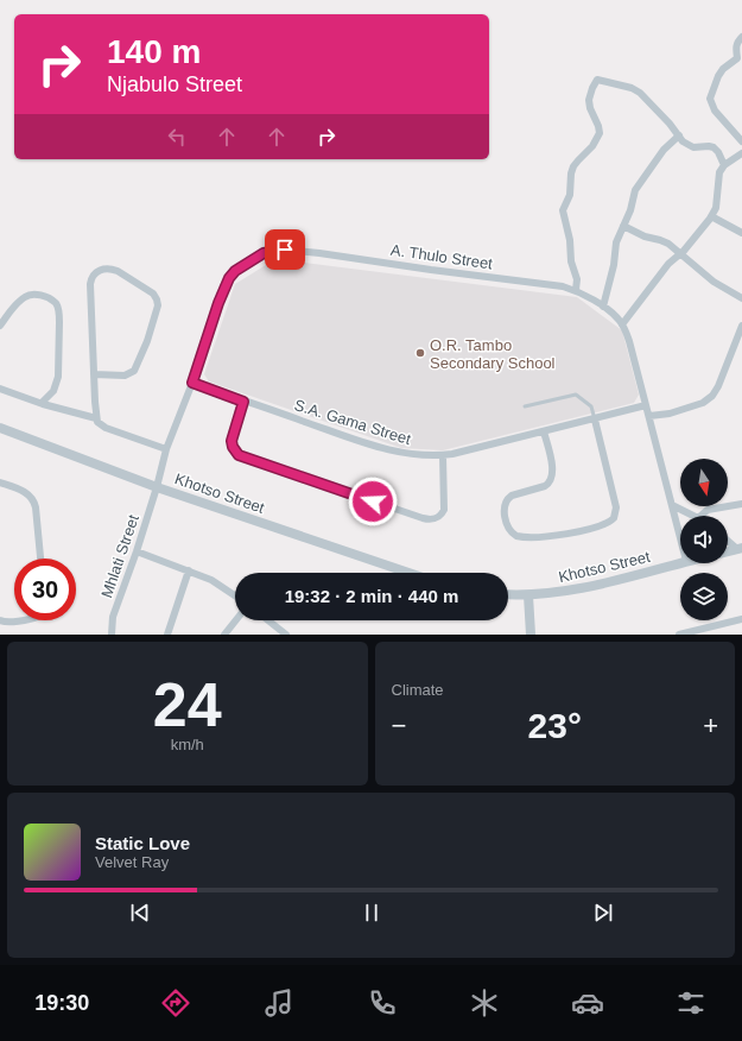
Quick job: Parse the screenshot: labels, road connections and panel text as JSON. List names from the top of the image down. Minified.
{"streets":{"street":["A. Thulo Street","S.A. Gama Street","Khotso Street","Mhlati Street"]},"crossings":[["A. Thulo Street","S.A. Gama Street"],["A. Thulo Street","Khotso Street"],["A. Thulo Street","Mhlati Street"],["Khotso Street","Mhlati Street"]],"places":["O.R. Tambo Secondary School"],"north":"bottom","page":{"turn":["140 m","Njabulo Street"],"limit":"30","trip":"19:32 · 2 min · 440 m","tile":[["24","km/h"],"Climate"],"heat":["−","23°","+"],"song":["Static Love","Velvet Ray"],"tabs":"19:30"}}
